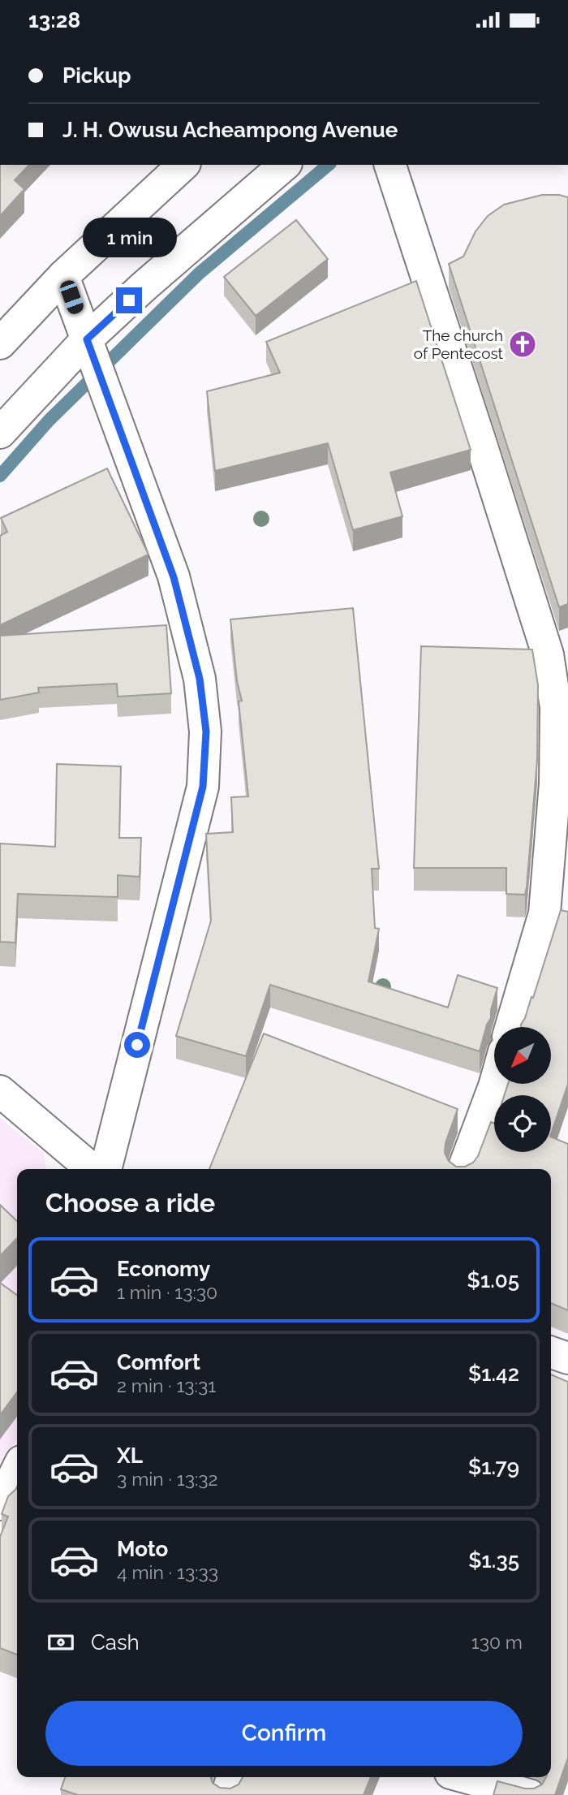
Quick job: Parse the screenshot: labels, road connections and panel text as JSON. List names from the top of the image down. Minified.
{"places":{"church":["The church of Pentecost"]},"north":"bottom left","page":{"status":"13:28","banner":["Pickup","J. H. Owusu Acheampong Avenue"],"bubble":"1 min","heading":"Choose a ride","list":[{"name":"Economy","note":"1 min · 13:30","value":"$1.05"},{"name":"Comfort","note":"2 min · 13:31","value":"$1.42"},{"name":"XL","note":"3 min · 13:32","value":"$1.79"},{"name":"Moto","note":"4 min · 13:33","value":"$1.35"}],"pay":["Cash","130 m"],"buttons":"Confirm"}}
